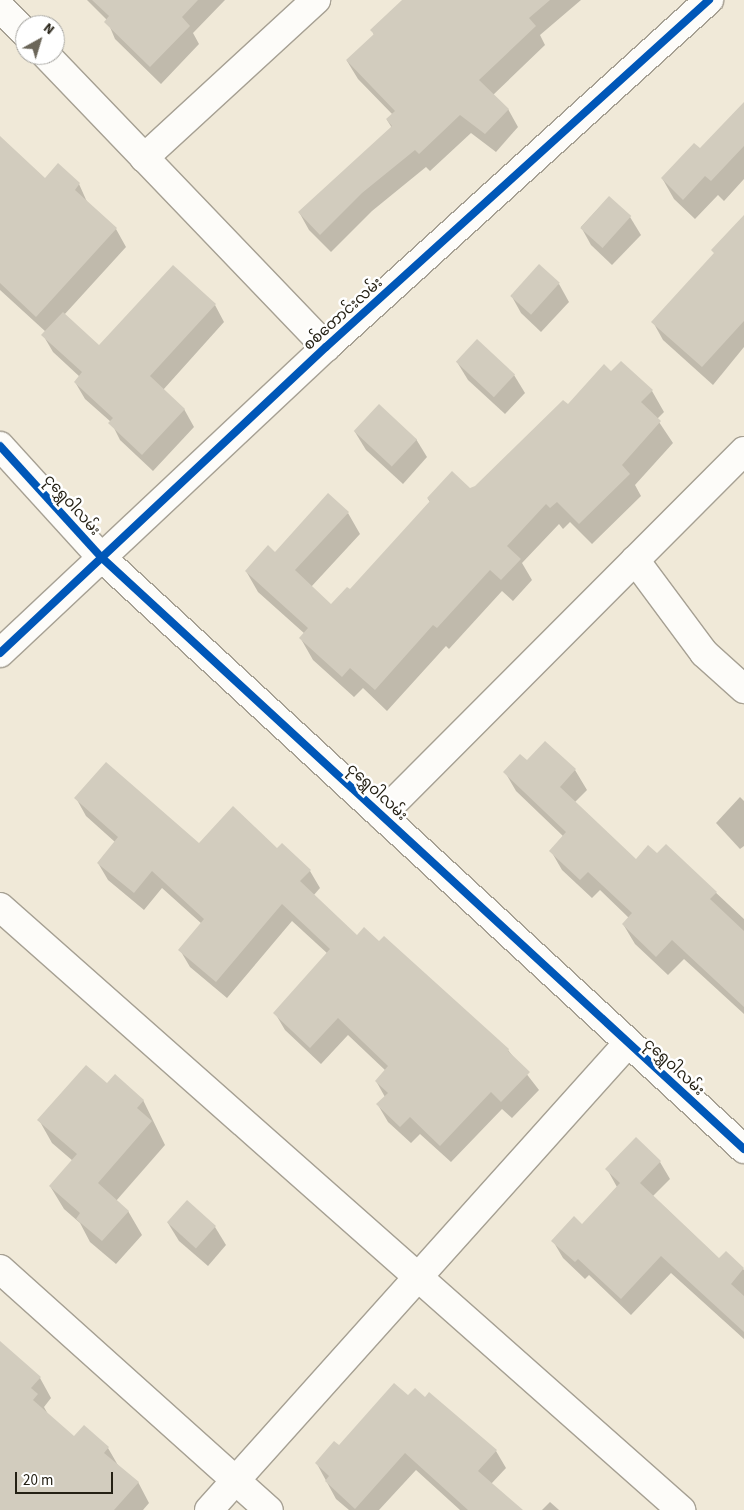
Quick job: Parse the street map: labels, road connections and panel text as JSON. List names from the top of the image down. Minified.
{"streets":{"street":["စစ်တောင်းလမ်း","ငုရွှေဝါလမ်း"]},"crossings":[["စစ်တောင်းလမ်း","ငုရွှေဝါလမ်း"]],"scale_bar":"20 m","north":"top right"}
